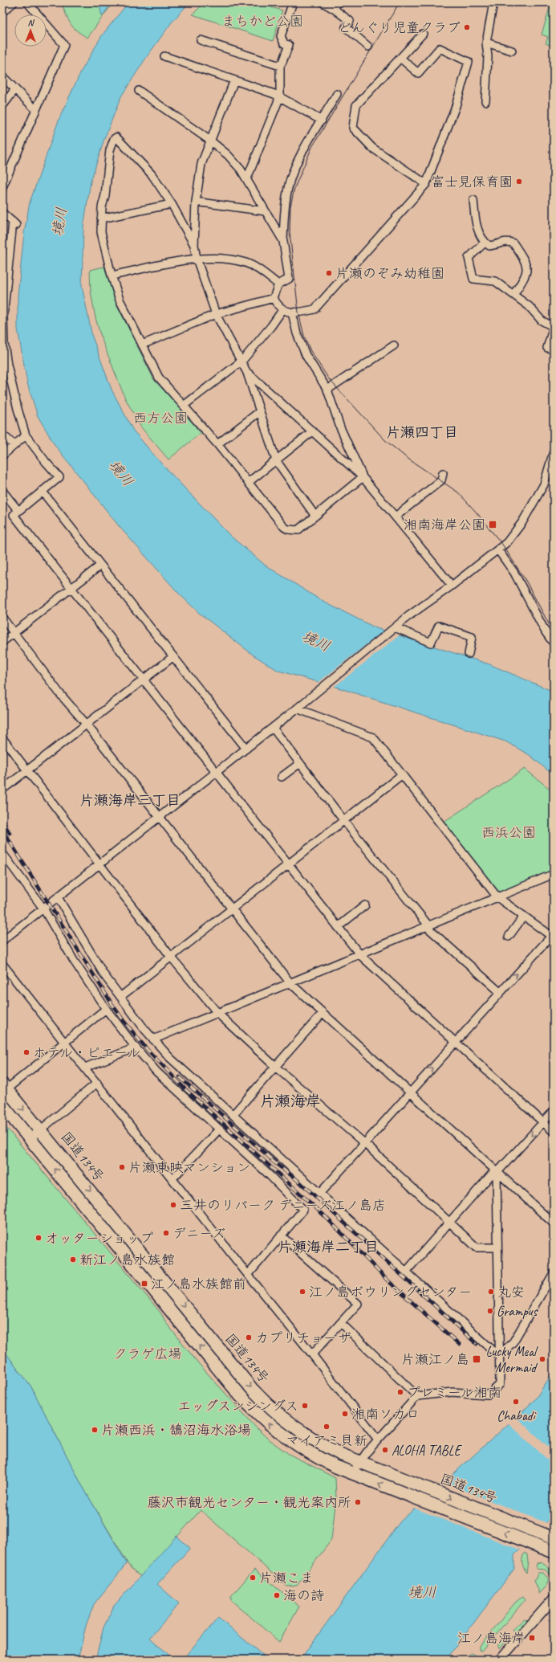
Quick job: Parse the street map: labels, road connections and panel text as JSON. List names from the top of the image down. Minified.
{"streets":{"highway":["国道134号"]},"districts":["片瀬四丁目","片瀬海岸三丁目","片瀬海岸","片瀬海岸二丁目"],"water":["境川"],"parks":["まちかど公園","西方公園","西浜公園","クラゲ広場"],"places":{"other":["どんぐり児童クラブ","富士見保育園","片瀬のぞみ幼稚園","ホテル・ピエール","片瀬東映マンション","三井のリパーク デニーズ江ノ島店","デニーズ","オッターショップ","新江ノ島水族館","江ノ島ボウリングセンター","丸安","Grampus","カプリチョーザ","Lucky Meal Mermaid","プレミール湘南","Chabadi","エッグスンシングス","湘南ソカロ","マイアミ貝新","片瀬西浜・鵠沼海水浴場","ALOHA TABLE","藤沢市観光センター・観光案内所","片瀬こま","海の詩"],"transit":["湘南海岸公園","江ノ島水族館前","片瀬江ノ島","江ノ島海岸"]},"north":"top"}
